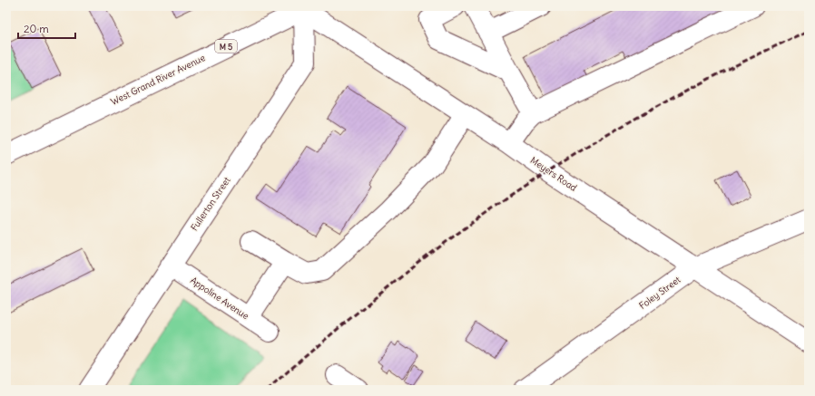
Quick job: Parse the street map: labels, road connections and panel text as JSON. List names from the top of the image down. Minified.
{"streets":{"street":["M 5","West Grand River Avenue","Meyers Road","Fullerton Street","Foley Street","Appoline Avenue"]},"crossings":[["West Grand River Avenue","Meyers Road"],["West Grand River Avenue","Fullerton Street"],["Meyers Road","Fullerton Street"],["Meyers Road","Foley Street"],["Fullerton Street","Appoline Avenue"]],"scale_bar":"20 m"}
